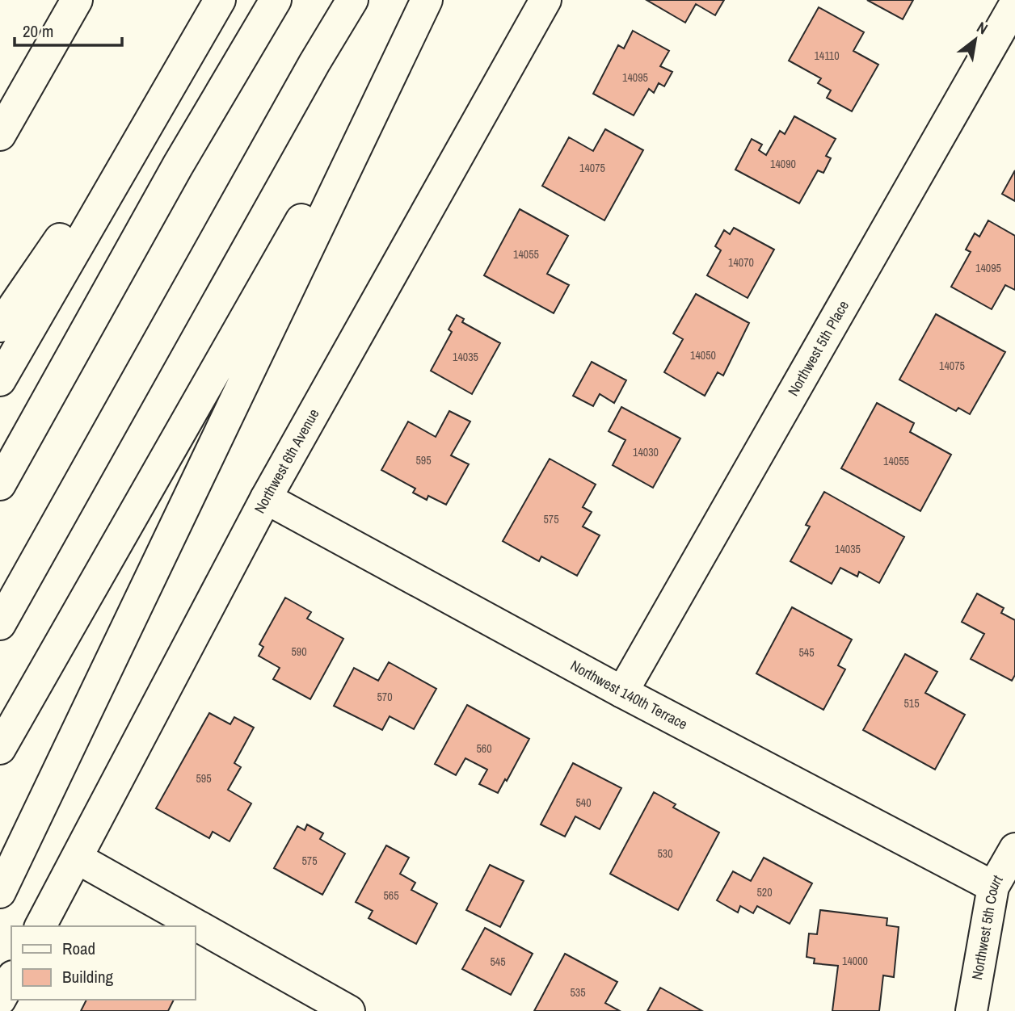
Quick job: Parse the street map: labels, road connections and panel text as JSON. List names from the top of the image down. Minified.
{"streets":{"main road":["Northwest 5th Place","Northwest 6th Avenue","Northwest 140th Terrace","Northwest 5th Court"]},"crossings":[["Northwest 5th Place","Northwest 140th Terrace"],["Northwest 6th Avenue","Northwest 140th Terrace"],["Northwest 140th Terrace","Northwest 5th Court"]],"house_numbers":["14110","14095","14090","14075","14055","14070","14095","14050","14035","14075","14030","595","14055","575","14035","590","545","570","515","560","595","540","530","575","520","565","14000","545","535"],"legend":["Road","Building"],"scale_bar":"20 m","north":"top right"}
